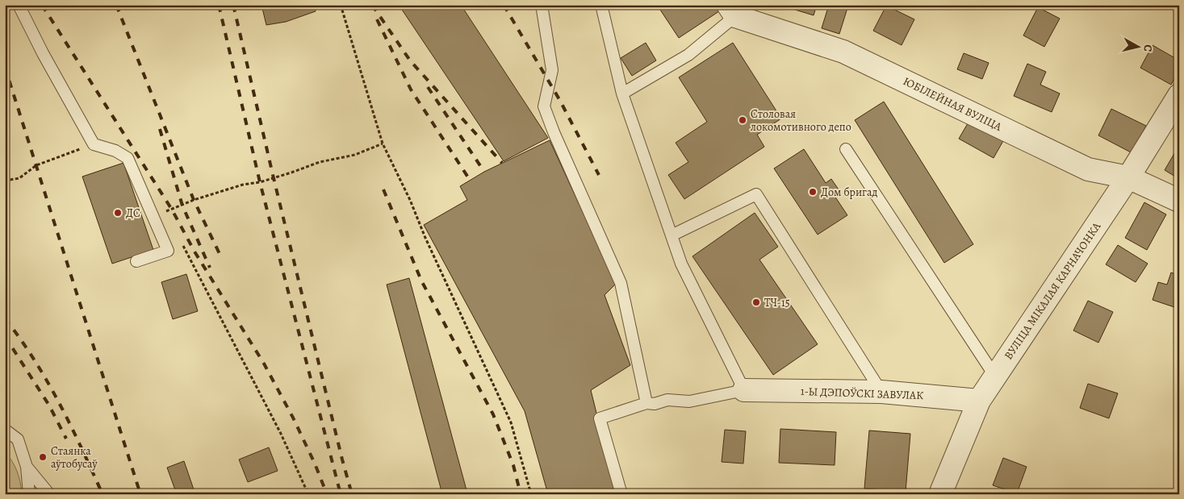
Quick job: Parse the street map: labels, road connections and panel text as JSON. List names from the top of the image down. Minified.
{"streets":{"street":["ЮБІЛЕЙНАЯ ВУЛІЦА","ВУЛІЦА МІКАЛАЯ КАРНАЧОНКА","1-Ы ДЭПОЎСКІ ЗАВУЛАК"]},"crossings":[["ЮБІЛЕЙНАЯ ВУЛІЦА","ВУЛІЦА МІКАЛАЯ КАРНАЧОНКА"],["ВУЛІЦА МІКАЛАЯ КАРНАЧОНКА","1-Ы ДЭПОЎСКІ ЗАВУЛАК"]],"places":["Столовая локомотивного депо","Дом бригад","ДС","ТЧ-15","Стаянка аўтобусаў"],"north":"right"}
